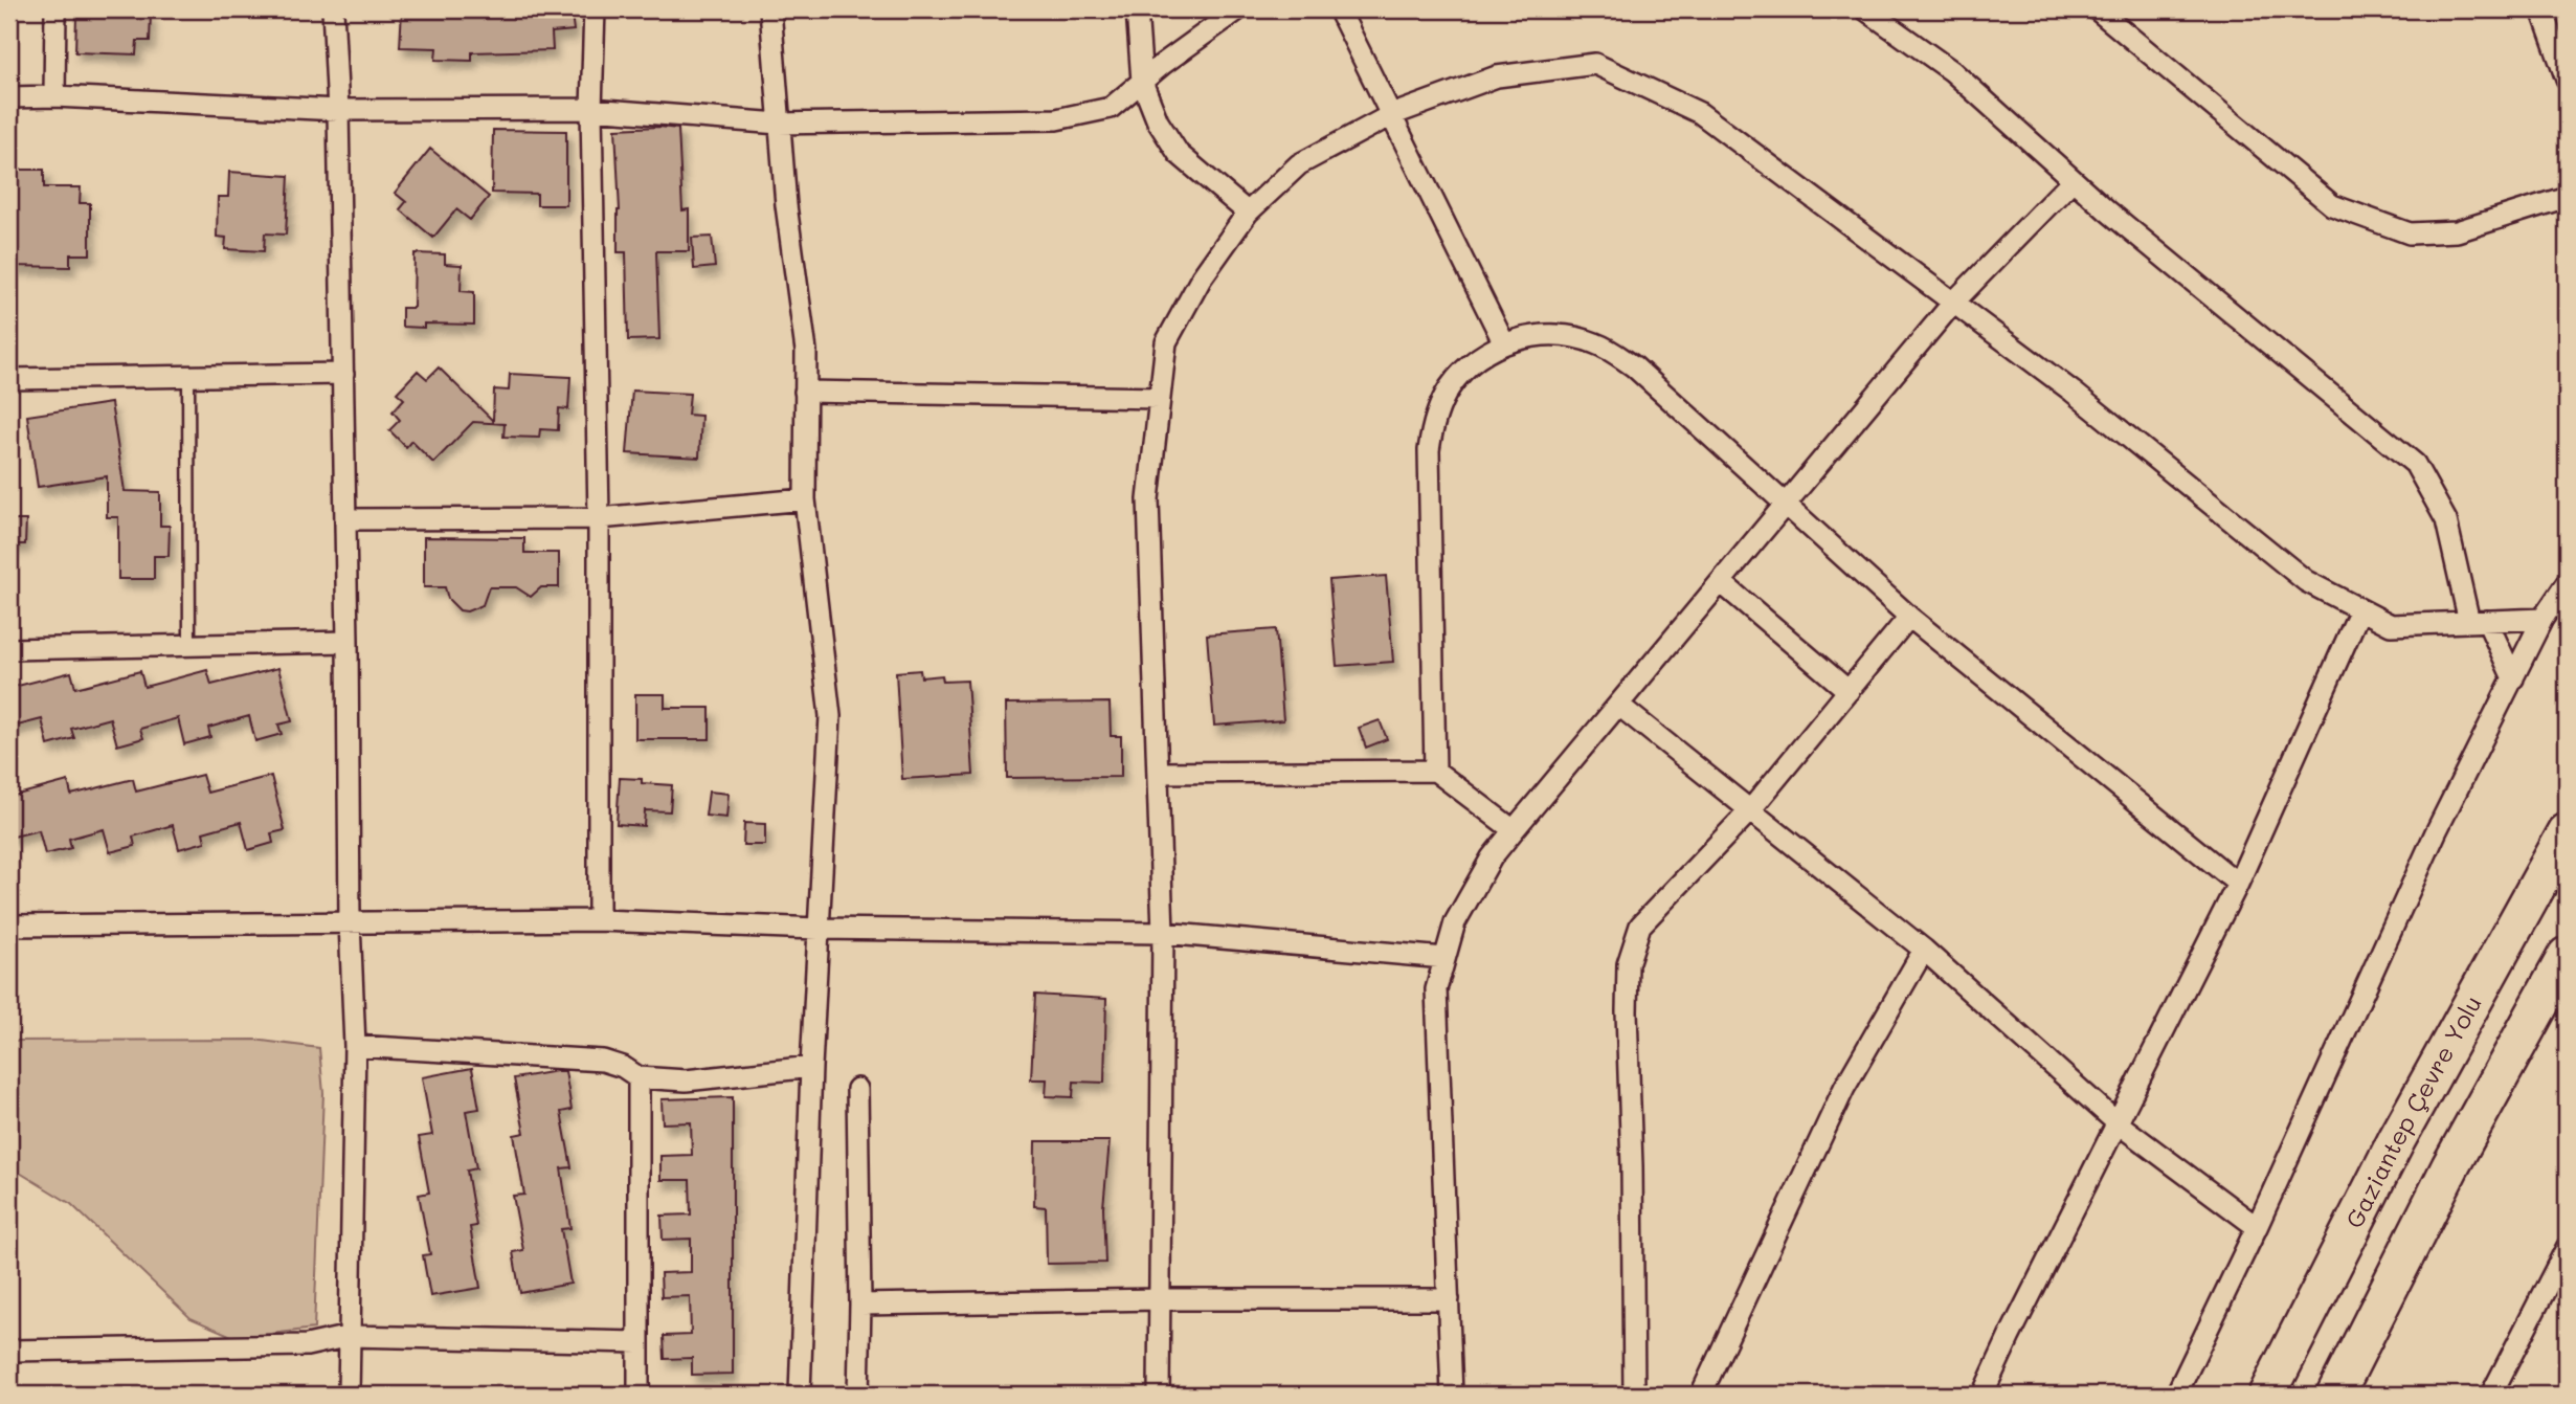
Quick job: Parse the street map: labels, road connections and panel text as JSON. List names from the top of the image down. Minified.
{"streets":{"highway":["Gaziantep Çevre Yolu"]}}
